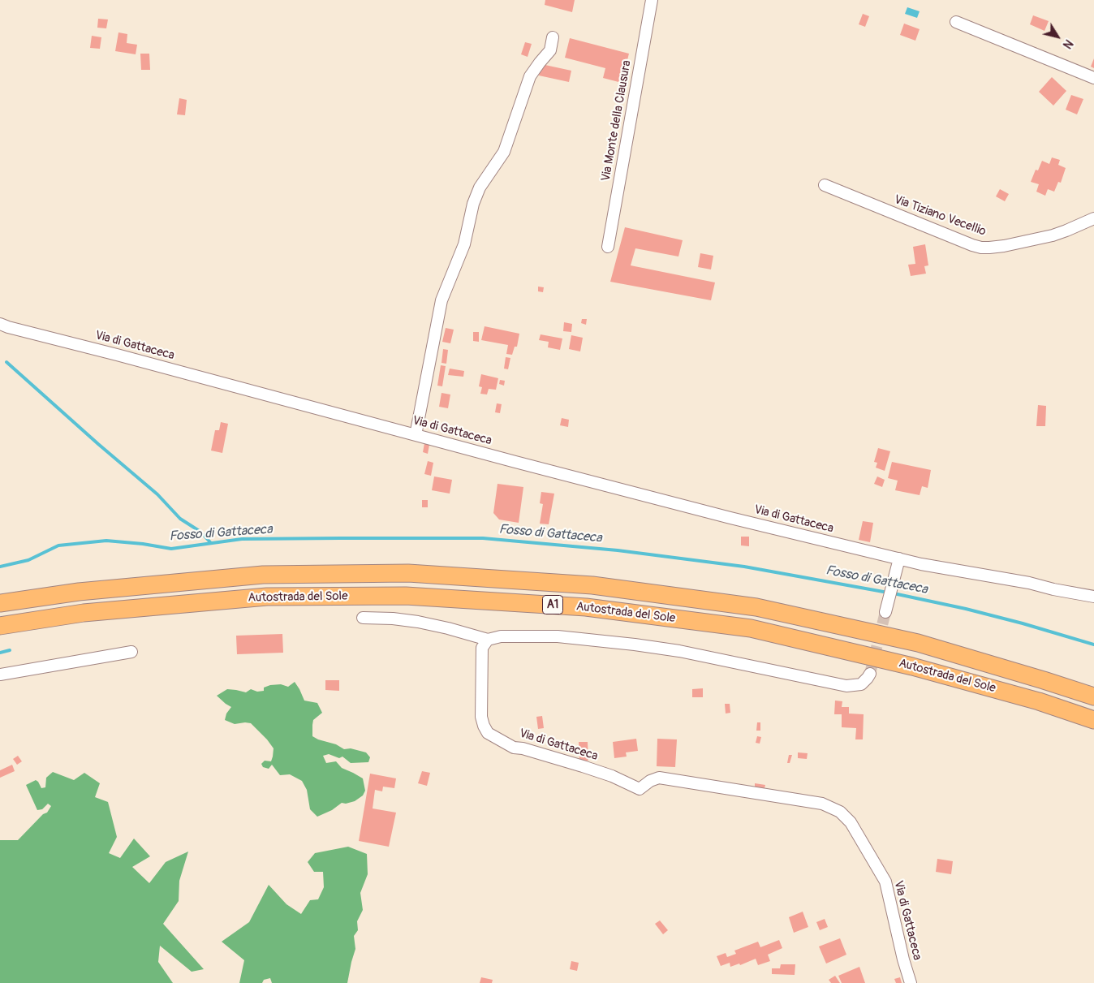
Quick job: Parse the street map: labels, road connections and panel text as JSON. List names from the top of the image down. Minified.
{"streets":{"highway":["Autostrada del Sole","A1"],"street":["Via Monte della Clausura","Via Tiziano Vecellio","Via di Gattaceca"]},"water":["Fosso di Gattaceca"],"north":"bottom right"}
